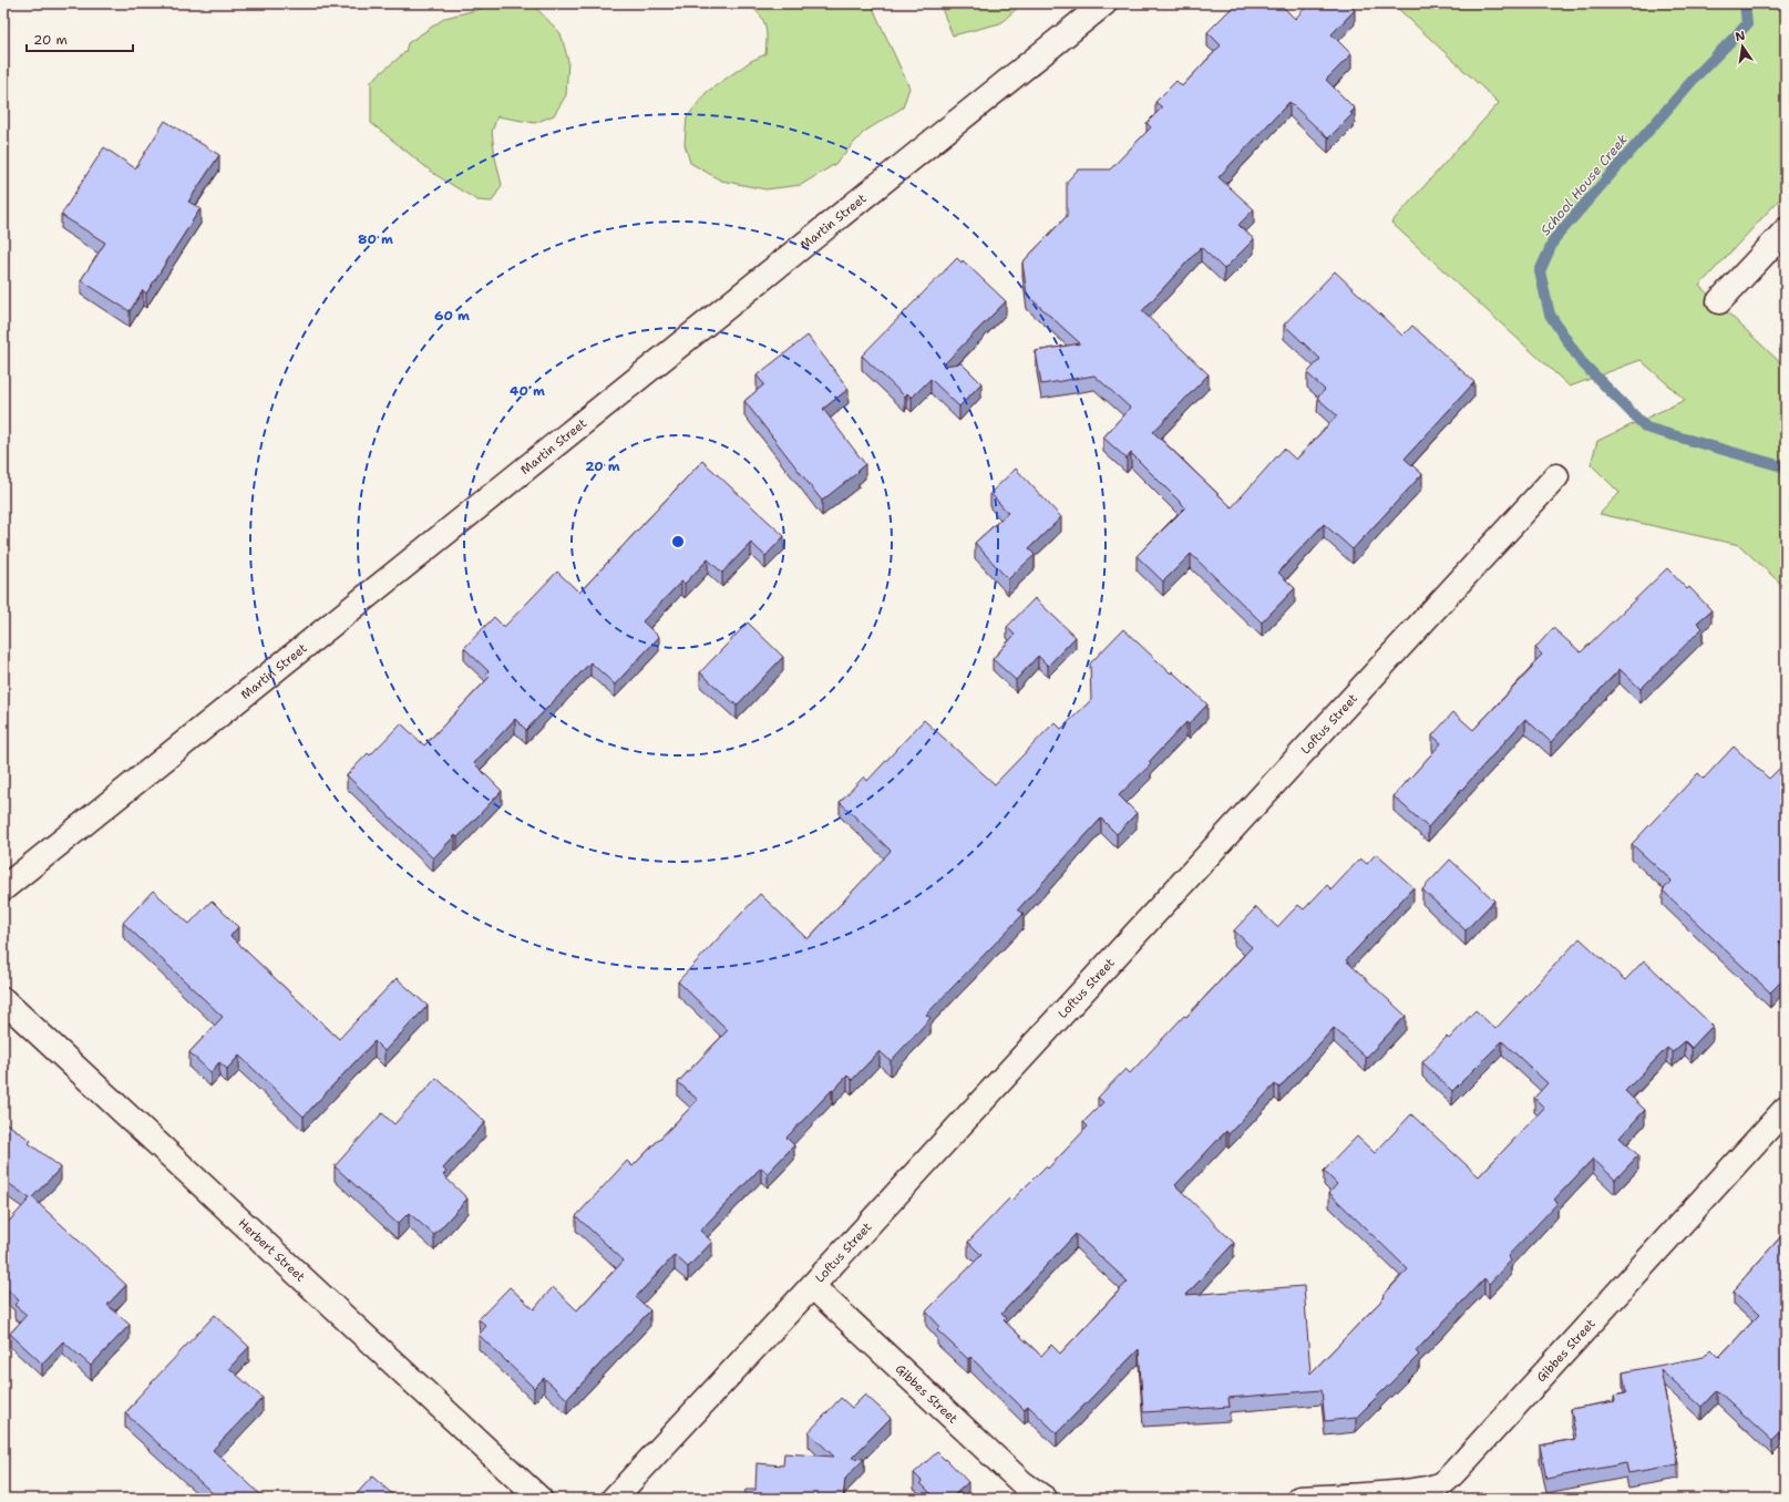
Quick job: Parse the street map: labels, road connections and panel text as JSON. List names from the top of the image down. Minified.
{"streets":{"street":["Martin Street","Loftus Street","Herbert Street","Gibbes Street"]},"crossings":[["Loftus Street","Gibbes Street"]],"water":["School House Creek"],"scale_bar":"20 m","north":"top","rings":["80 m","60 m","40 m","20 m"]}
